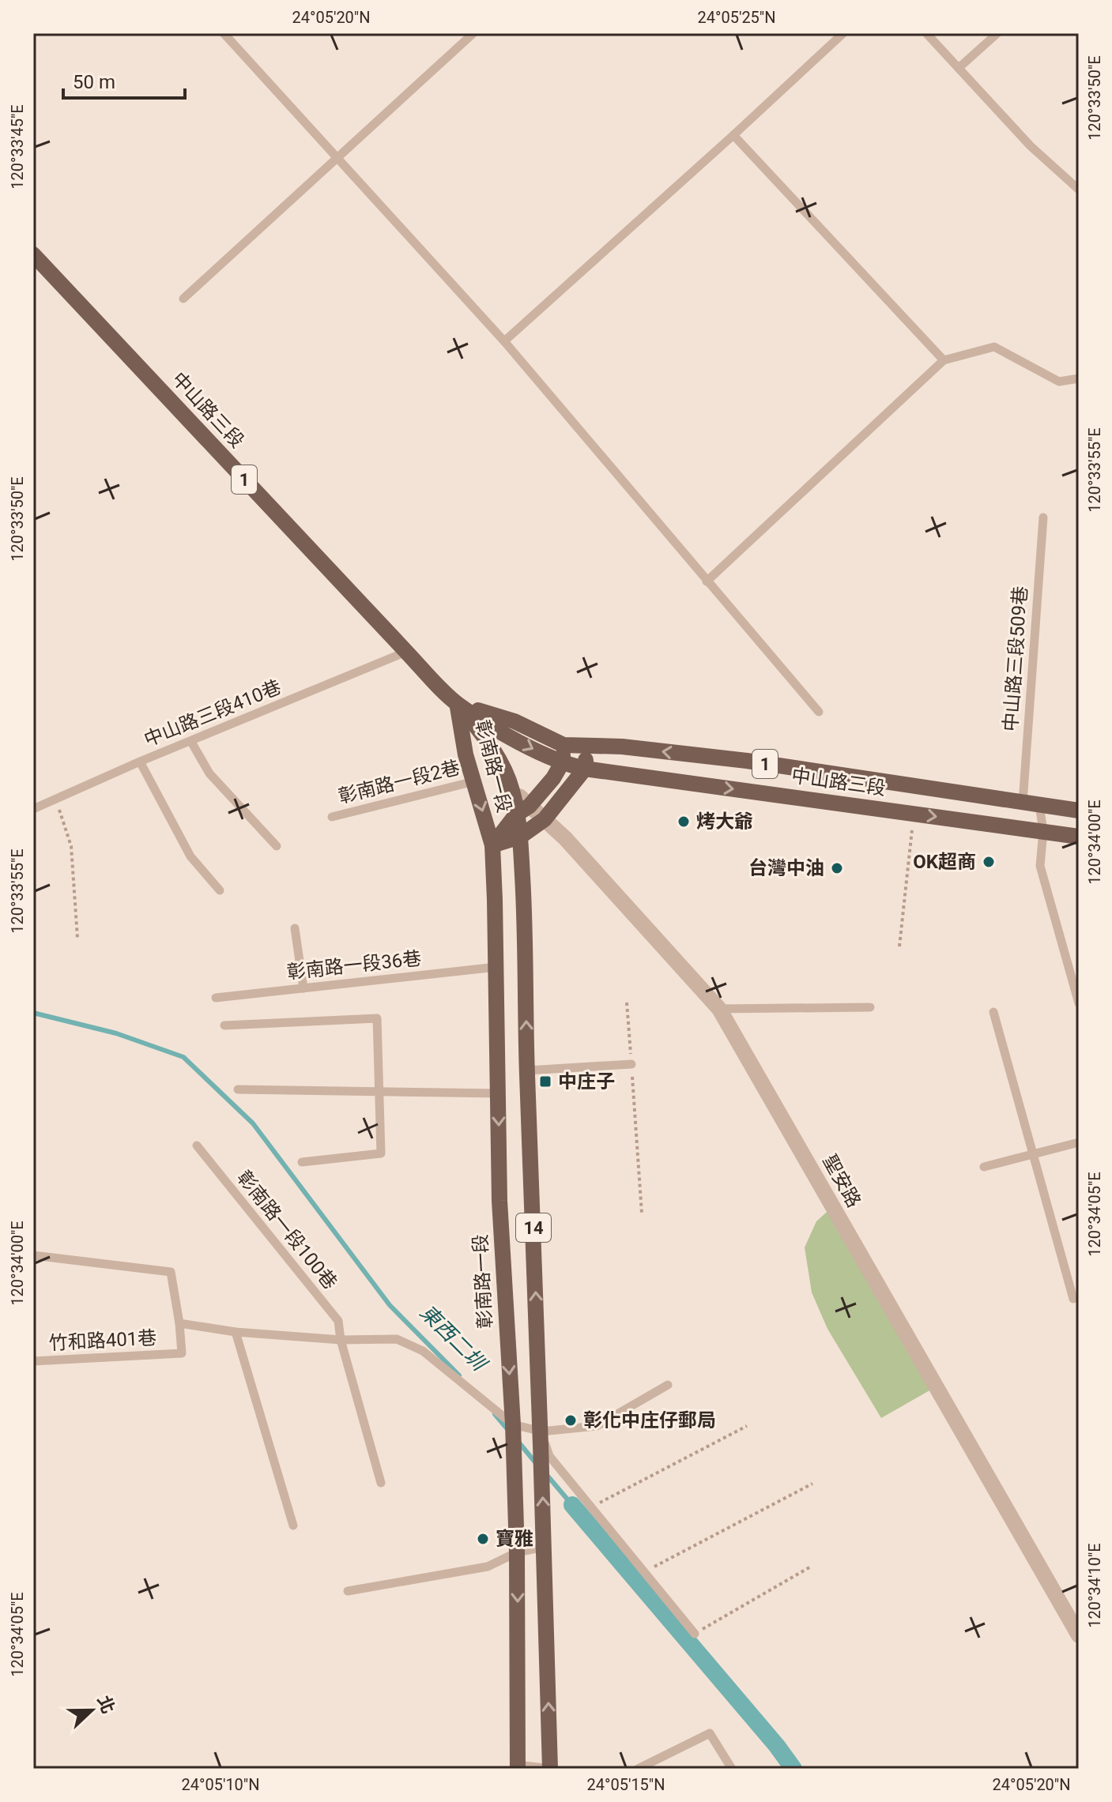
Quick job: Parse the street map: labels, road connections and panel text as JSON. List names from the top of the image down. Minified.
{"streets":{"main road":["中山路三段","1","彰南路一段","14"],"street":["聖安路"],"lane":["中山路三段509巷","中山路三段410巷","彰南路一段2巷","彰南路一段36巷","彰南路一段100巷","竹和路401巷"]},"crossings":[["中山路三段","中山路三段509巷"],["中山路三段","中山路三段410巷"],["中山路三段","彰南路一段"],["彰南路一段","彰南路一段2巷"],["彰南路一段","彰南路一段36巷"],["彰南路一段","聖安路"]],"water":["東西二圳"],"places":{"other":["烤大爺","OK超商","台灣中油","彰化中庄仔郵局","寶雅"],"transit":["中庄子"]},"scale_bar":"50 m","north":"right","coordinates":["24°05'20\"N","24°05'25\"N","120°33'50\"E","120°33'45\"E","120°33'55\"E","120°34'00\"E","120°34'05\"E","120°34'10\"E","24°05'10\"N","24°05'15\"N"]}
